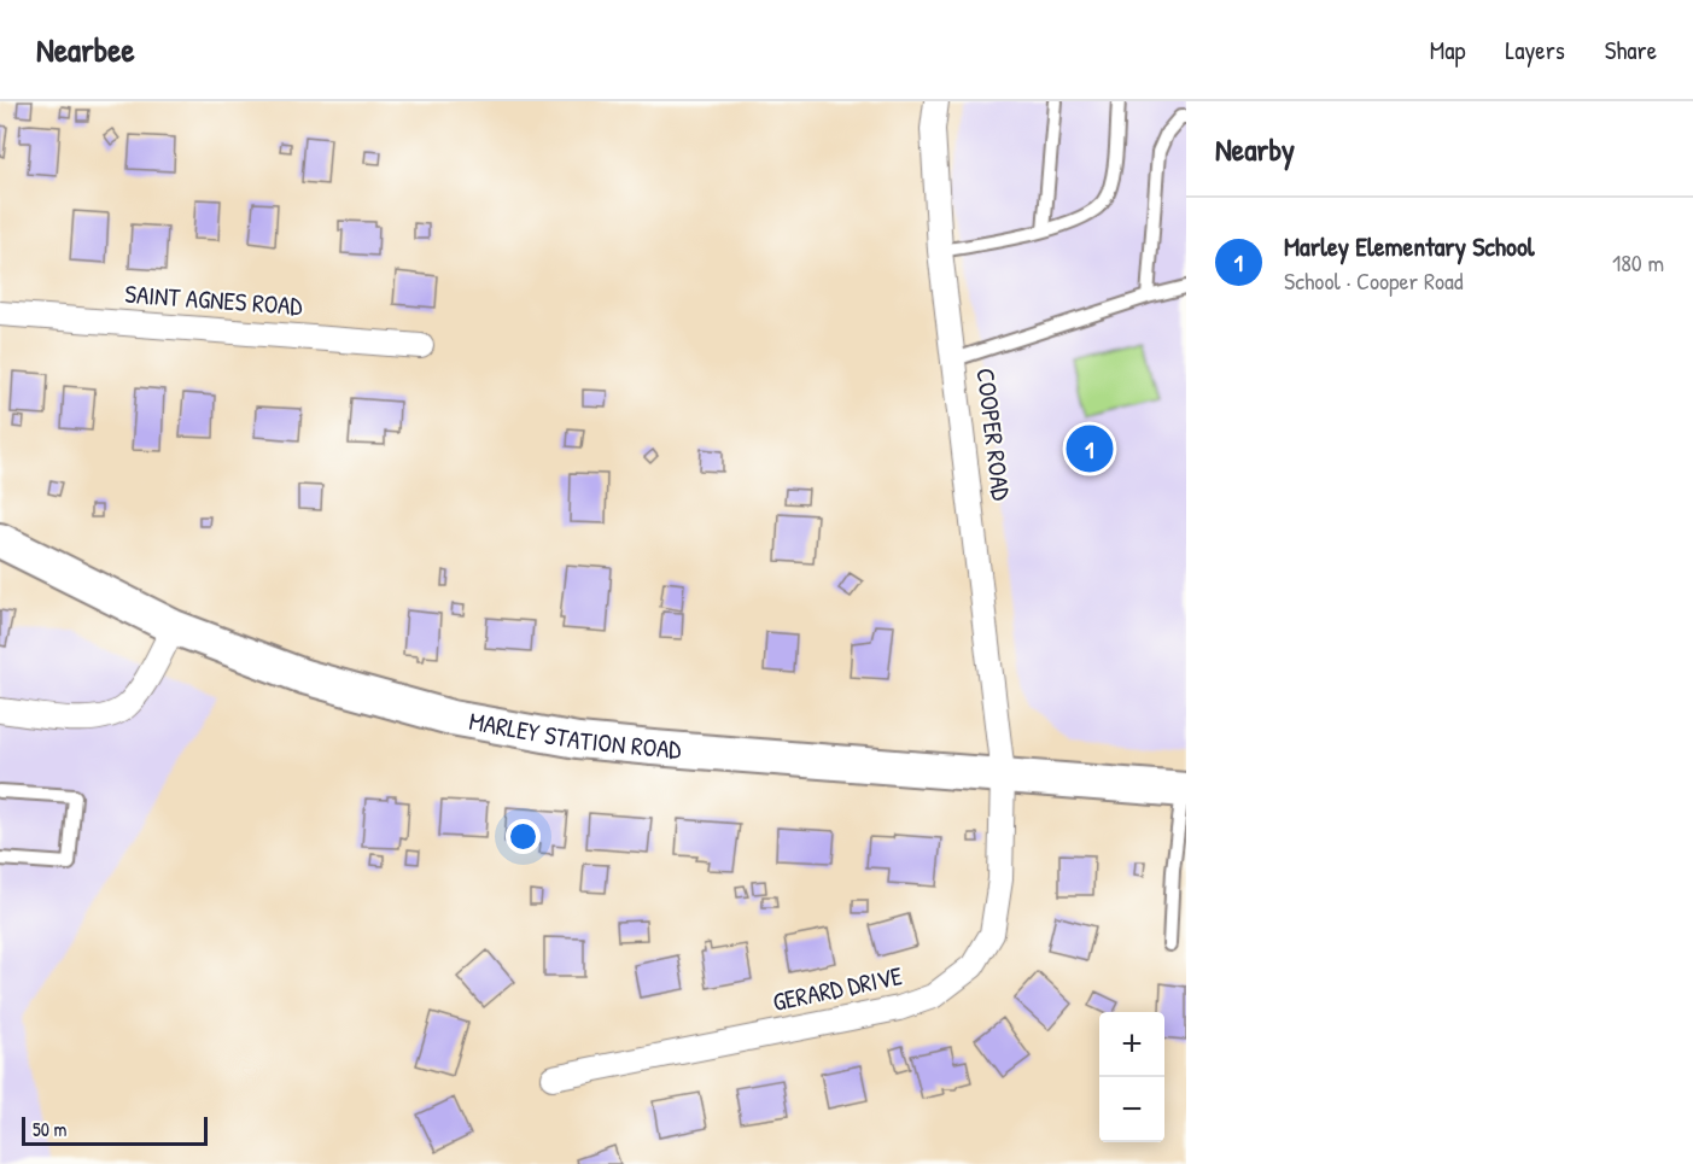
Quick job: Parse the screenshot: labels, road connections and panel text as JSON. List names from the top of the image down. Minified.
{"streets":{"main road":["MARLEY STATION ROAD"],"street":["SAINT AGNES ROAD","COOPER ROAD","GERARD DRIVE"]},"crossings":[["COOPER ROAD","MARLEY STATION ROAD"],["COOPER ROAD","GERARD DRIVE"],["MARLEY STATION ROAD","GERARD DRIVE"]],"scale_bar":"50 m","page":{"header":"Nearbee","nav":["Map","Layers","Share"],"heading":"Nearby","list":[{"mark":"1","name":"Marley Elementary School","note":"School · Cooper Road","value":"180 m"}],"pins":"1","map_buttons":["+","−"],"scale":"50 m"}}
